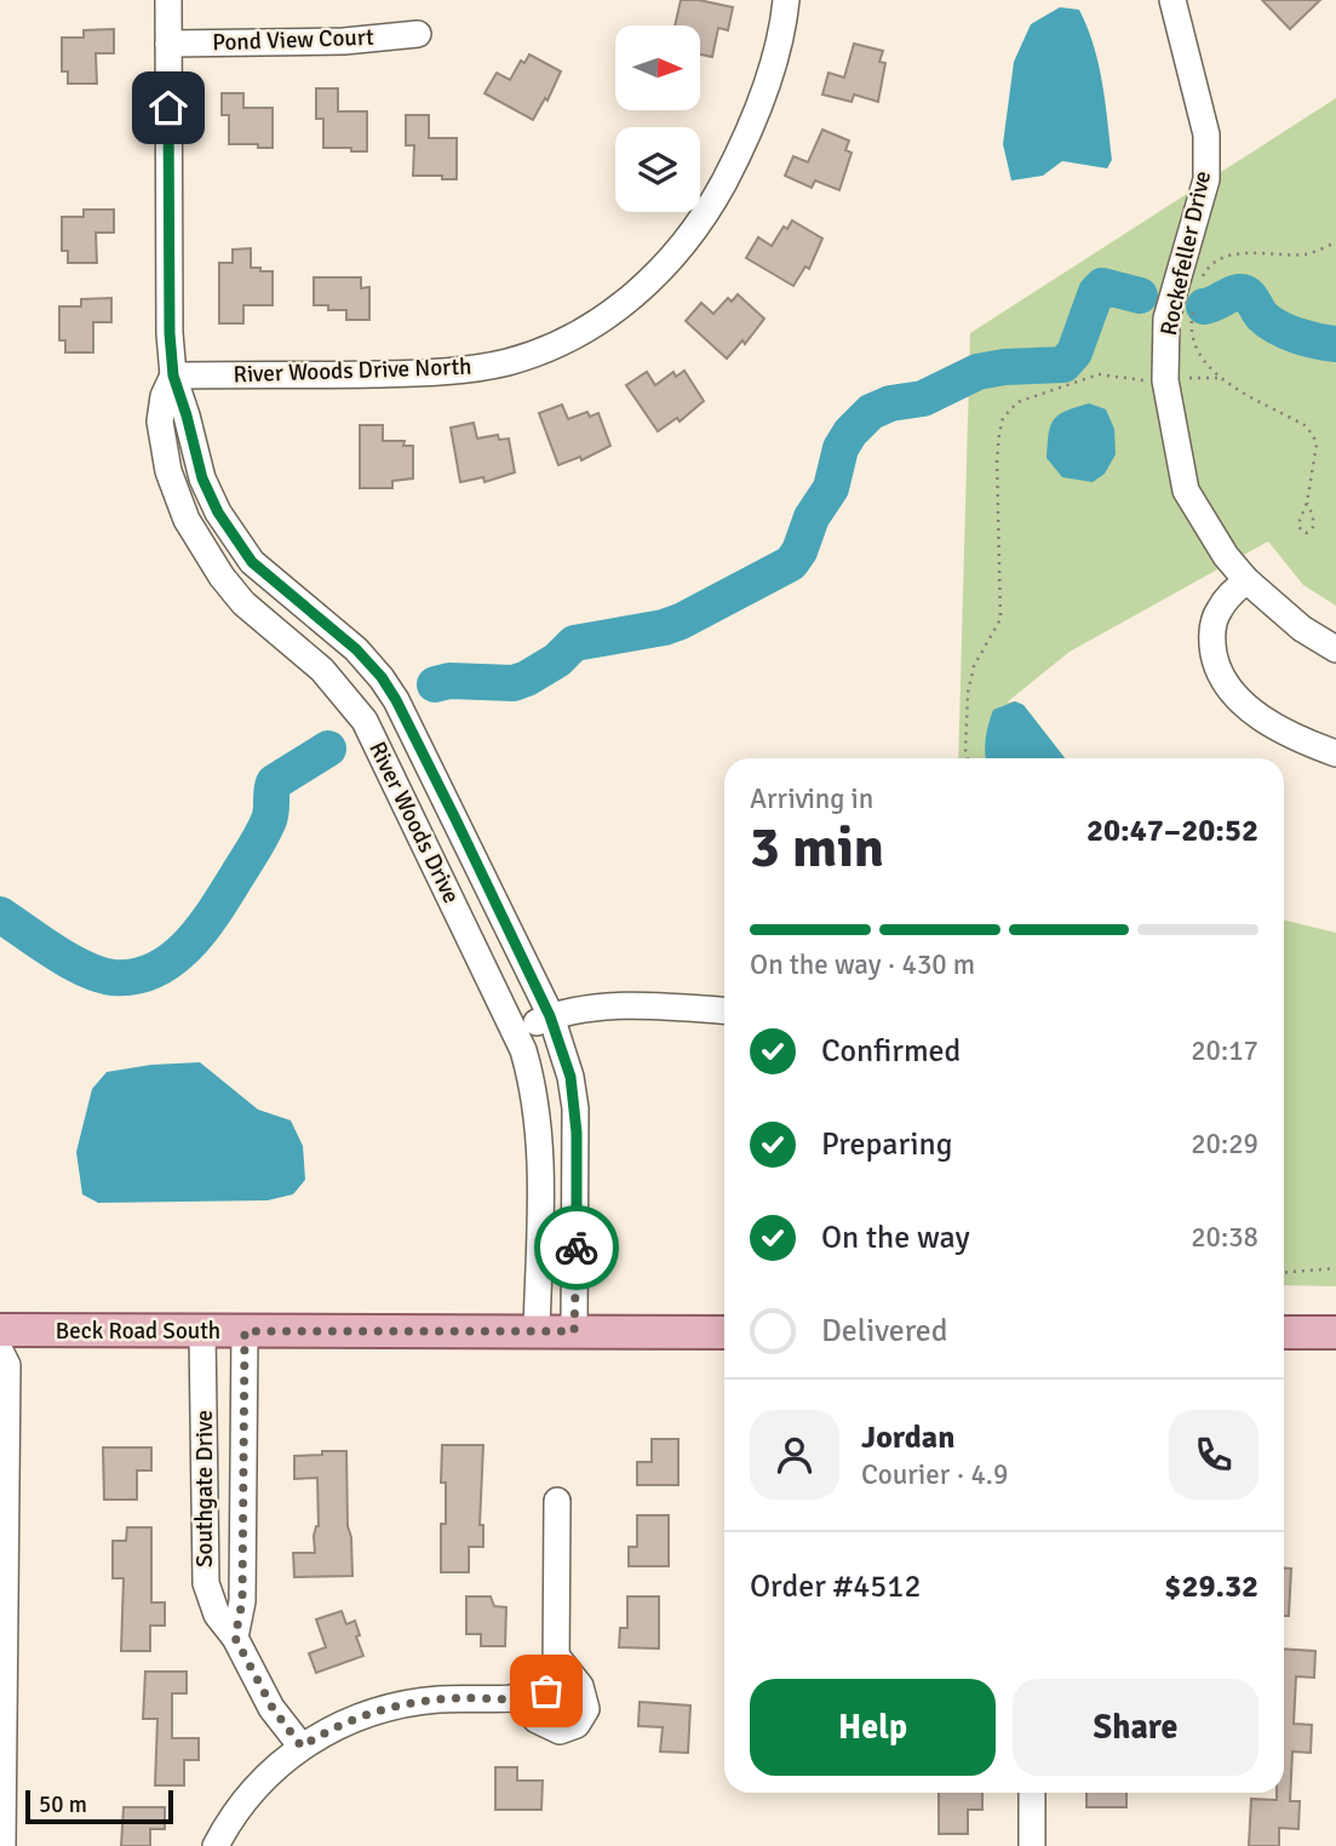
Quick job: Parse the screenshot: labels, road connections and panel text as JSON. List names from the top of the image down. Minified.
{"streets":{"main road":["Beck Road South"],"street":["Pond View Court","Rockefeller Drive","River Woods Drive North","River Woods Drive","Southgate Drive"]},"crossings":[["Pond View Court","River Woods Drive"],["River Woods Drive North","River Woods Drive"],["River Woods Drive","Beck Road South"],["Beck Road South","Southgate Drive"]],"scale_bar":"50 m","north":"right","page":{"heading":["3 min","Arriving in","20:47–20:52"],"panel":["Jordan","Courier · 4.9","Order #4512","$29.32"],"bar":"On the way · 430 m","list":[["Confirmed","20:17"],["Preparing","20:29"],["On the way","20:38"],"Delivered"],"buttons":["Help","Share"],"scale":"50 m"}}
